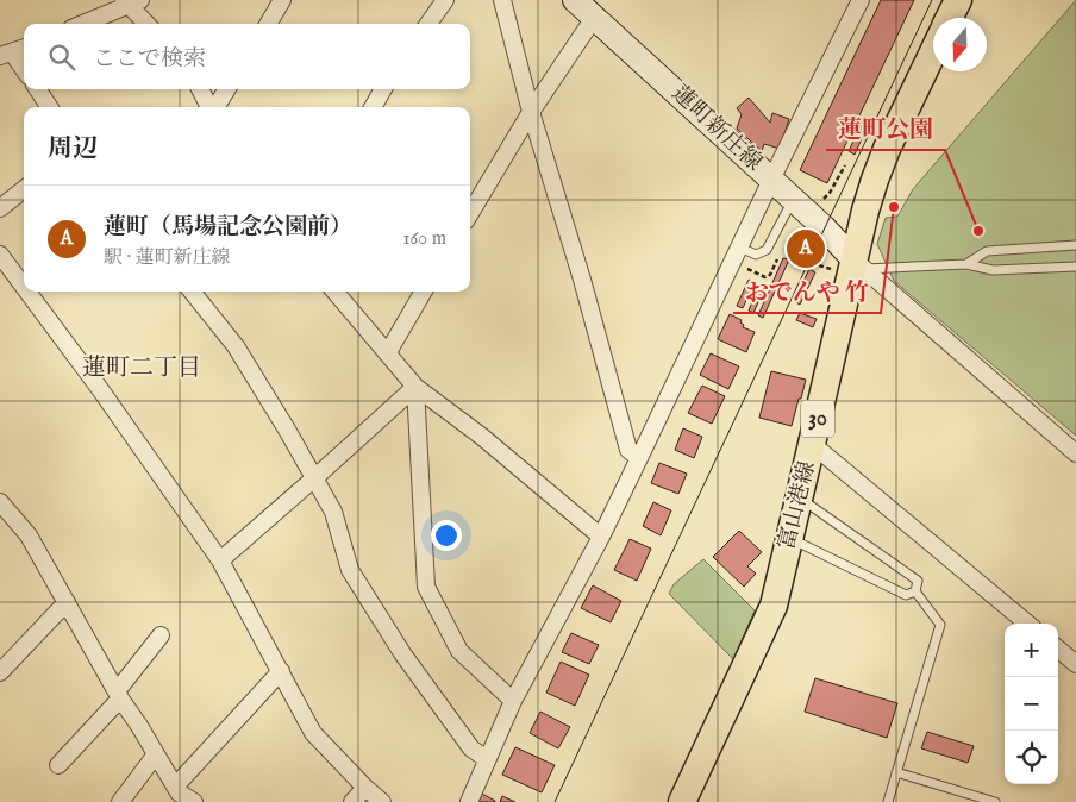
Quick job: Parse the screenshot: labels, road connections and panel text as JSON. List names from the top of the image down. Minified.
{"streets":{"main road":["蓮町新庄線","30","富山港線"]},"crossings":[["蓮町新庄線","富山港線"]],"districts":["蓮町二丁目"],"places":["おでんや 竹","蓮町公園"],"north":"bottom","page":{"search":"ここで検索","heading":"周辺","list":[{"mark":"A","name":"蓮町（馬場記念公園前）","note":"駅 · 蓮町新庄線","value":"160 m"}],"pins":"A","map_buttons":["+","−"]}}
